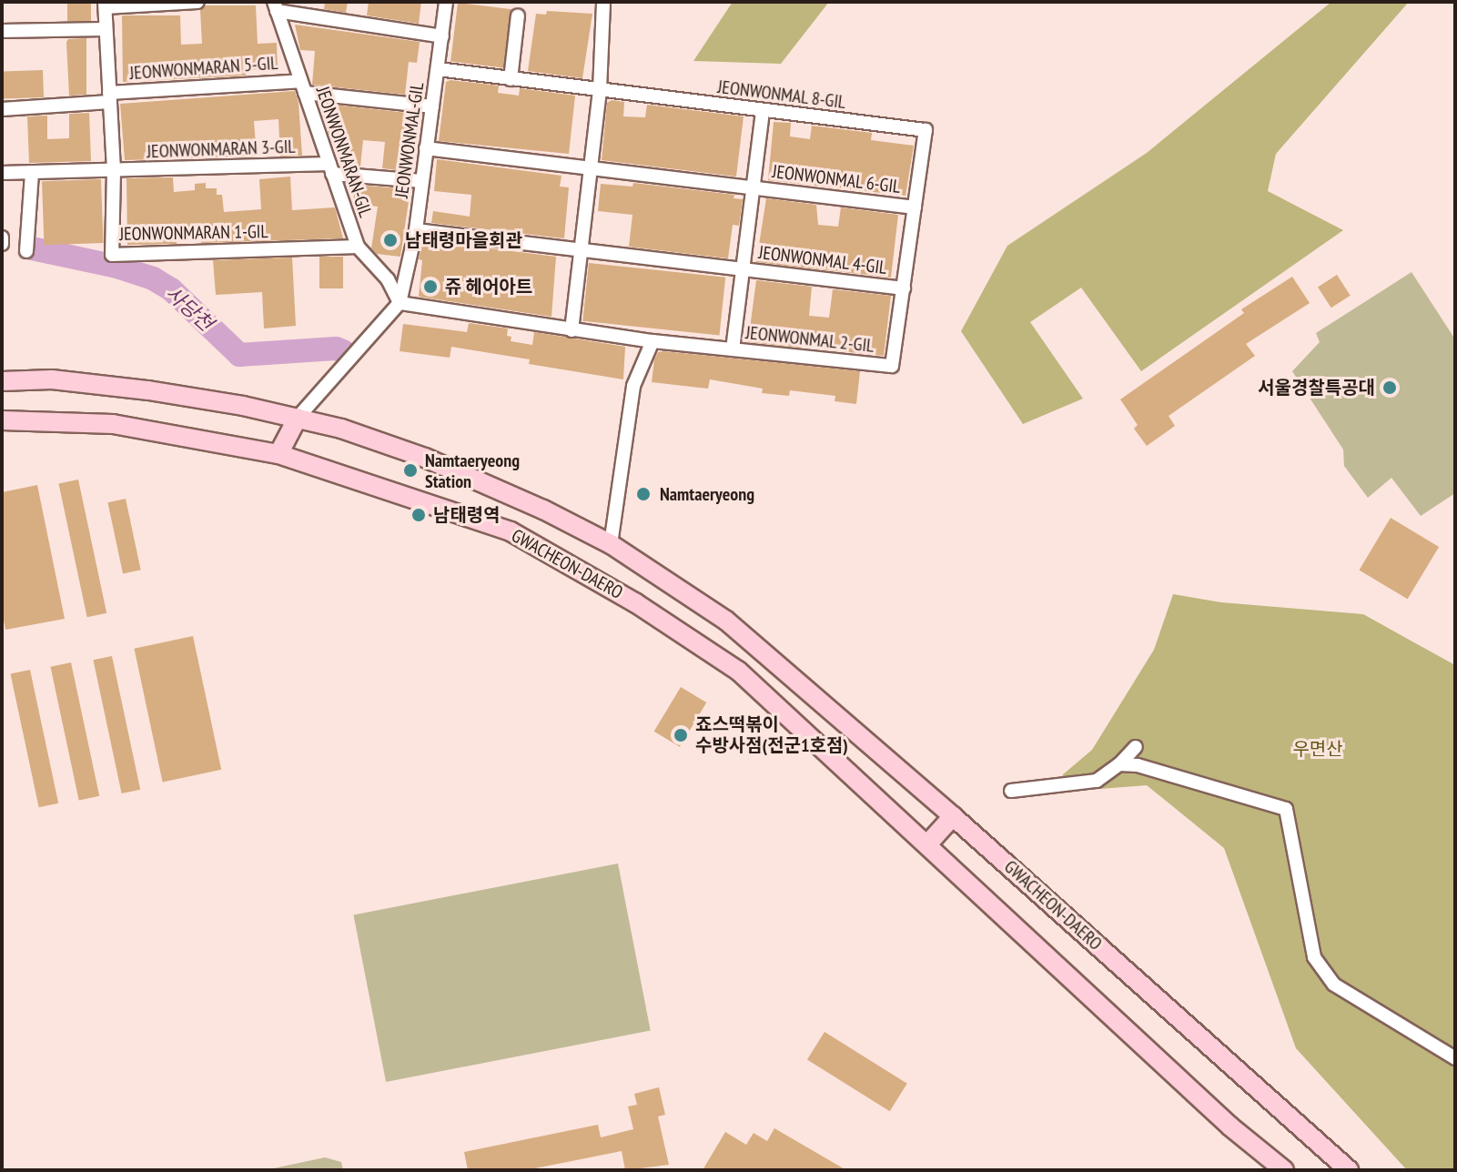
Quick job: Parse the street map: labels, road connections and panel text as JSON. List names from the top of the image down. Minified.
{"streets":{"main road":["GWACHEON-DAERO"],"street":["JEONWONMARAN 5-GIL","JEONWONMAL 8-GIL","JEONWONMAL-GIL","JEONWONMARAN 3-GIL","JEONWONMARAN-GIL","JEONWONMAL 6-GIL","JEONWONMARAN 1-GIL","JEONWONMAL 4-GIL","JEONWONMAL 2-GIL"]},"crossings":[["JEONWONMARAN 5-GIL","JEONWONMAL-GIL"],["JEONWONMARAN 5-GIL","JEONWONMARAN-GIL"],["JEONWONMAL 8-GIL","JEONWONMAL-GIL"],["JEONWONMAL 8-GIL","JEONWONMAL 6-GIL"],["JEONWONMAL-GIL","JEONWONMARAN 3-GIL"],["JEONWONMAL-GIL","JEONWONMARAN-GIL"],["JEONWONMAL-GIL","JEONWONMAL 6-GIL"],["JEONWONMAL-GIL","JEONWONMAL 4-GIL"],["JEONWONMAL-GIL","JEONWONMAL 2-GIL"],["JEONWONMAL-GIL","GWACHEON-DAERO"],["JEONWONMARAN 3-GIL","JEONWONMARAN-GIL"],["JEONWONMARAN 3-GIL","JEONWONMARAN 1-GIL"],["JEONWONMARAN-GIL","JEONWONMARAN 1-GIL"],["JEONWONMARAN-GIL","JEONWONMAL 2-GIL"],["JEONWONMAL 6-GIL","JEONWONMAL 4-GIL"],["JEONWONMAL 4-GIL","JEONWONMAL 2-GIL"]],"water":["사당천"],"parks":["우면산"],"places":["남태령마을회관","쥬 헤어아트","서울경찰특공대","Namtaeryeong Station","Namtaeryeong","남태령역","죠스떡볶이 수방사점(전군1호점)"]}
